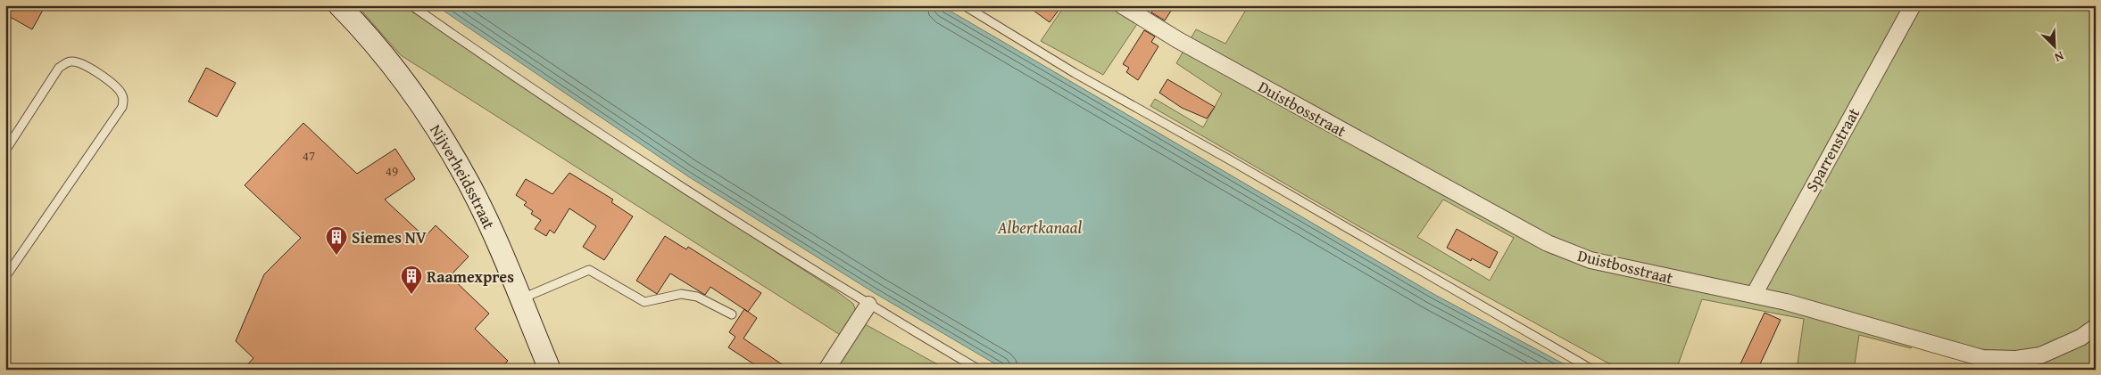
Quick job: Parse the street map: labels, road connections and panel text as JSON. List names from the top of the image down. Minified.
{"streets":{"street":["Duistbosstraat","Sparrenstraat","Nijverheidsstraat"]},"crossings":[["Duistbosstraat","Sparrenstraat"]],"water":["Albertkanaal"],"places":{"building":["Siemes NV","Raamexpres"]},"house_numbers":["47","49"],"north":"bottom right"}
